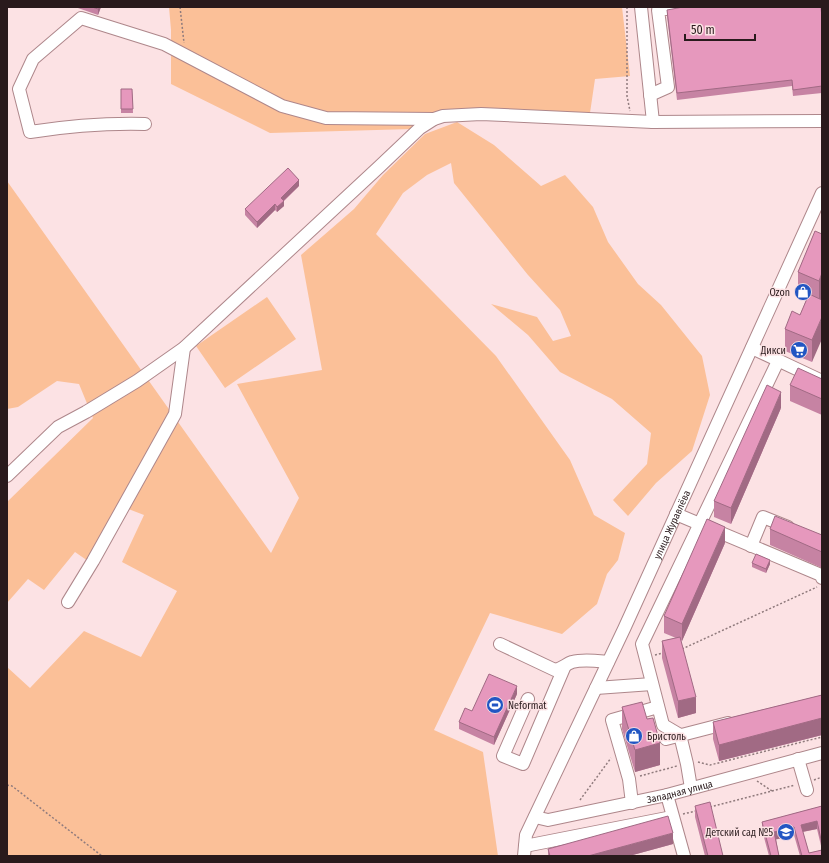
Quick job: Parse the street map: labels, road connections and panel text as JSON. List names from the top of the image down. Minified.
{"streets":{"street":["улица Журавлёва","Западная улица"]},"crossings":[["улица Журавлёва","Западная улица"]],"places":{"shop":["Ozon","Бристоль"],"supermarket":["Дикси"],"sports":["Neformat"],"school or university":["Детский сад №5"]},"scale_bar":"50 m"}
